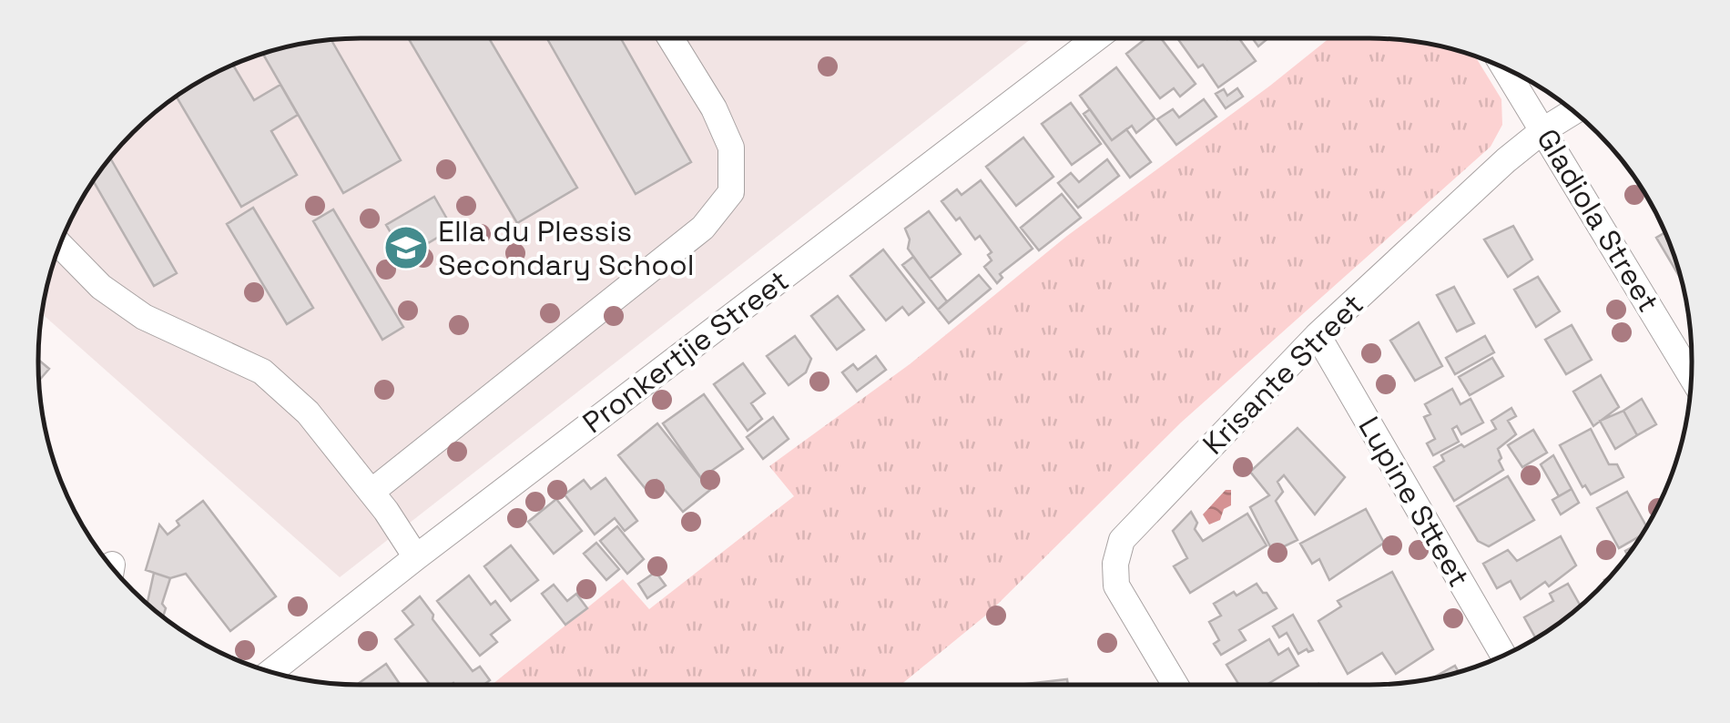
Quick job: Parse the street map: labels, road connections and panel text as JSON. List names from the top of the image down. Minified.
{"streets":{"street":["Gladiola Street","Pronkertjie Street","Krisante Street","Lupine Stteet"]},"crossings":[["Gladiola Street","Krisante Street"],["Krisante Street","Lupine Stteet"]],"places":{"school or university":["Ella du Plessis Secondary School"]}}
